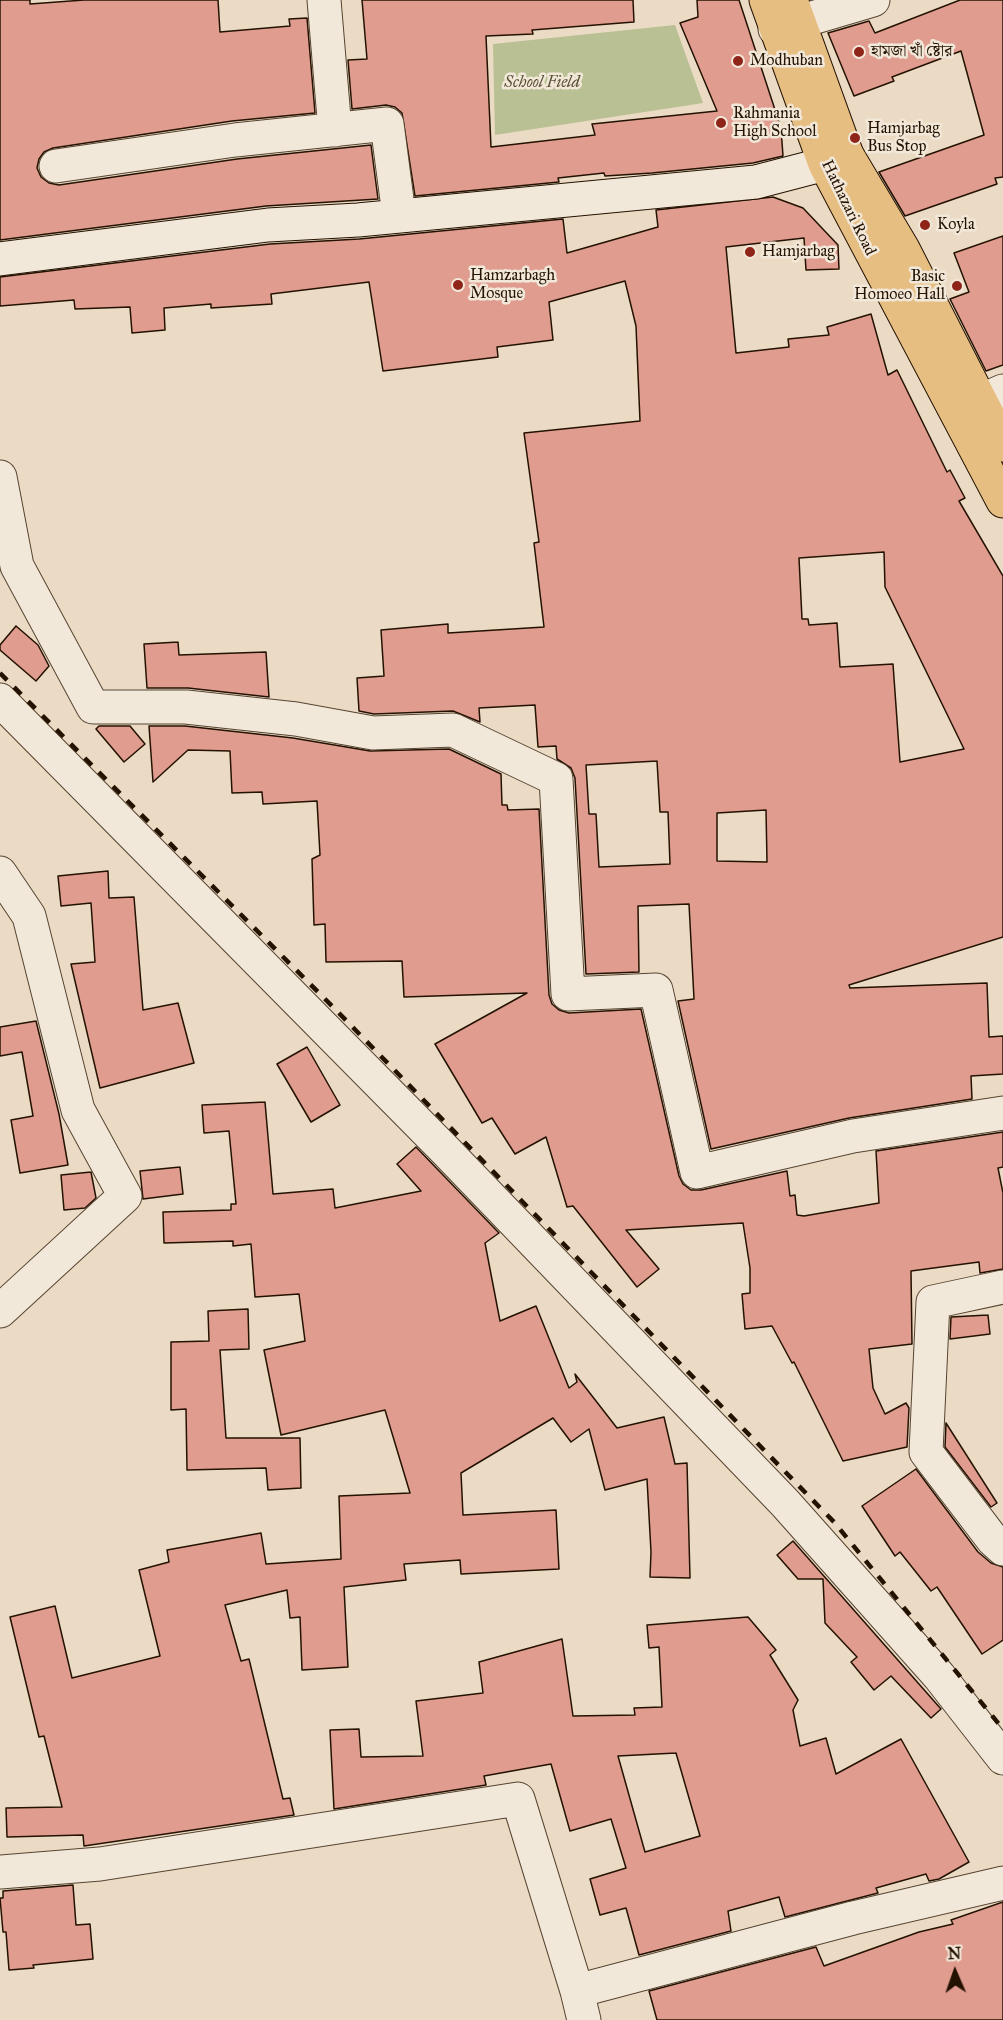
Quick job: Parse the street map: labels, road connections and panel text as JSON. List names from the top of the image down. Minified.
{"streets":{"highway":["Hathazari Road"]},"parks":["School Field"],"places":["হামজা খাঁ ষ্টোর","Modhuban","Rahmania High School","Hamjarbag Bus Stop","Koyla","Hamjarbag","Hamzarbagh Mosque","Basic Homoeo Hall"],"north":"top"}
